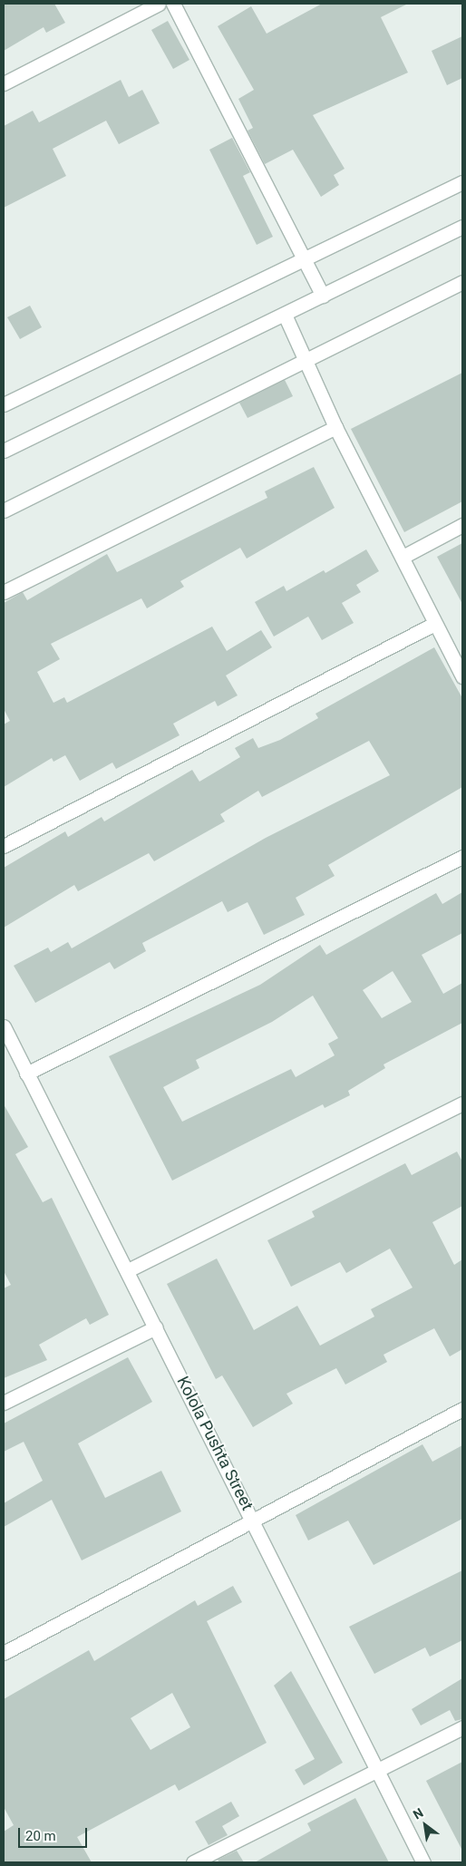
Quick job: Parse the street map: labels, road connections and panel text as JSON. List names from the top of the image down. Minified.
{"streets":{"street":["Kolola Pushta Street"]},"scale_bar":"20 m","north":"top left"}
